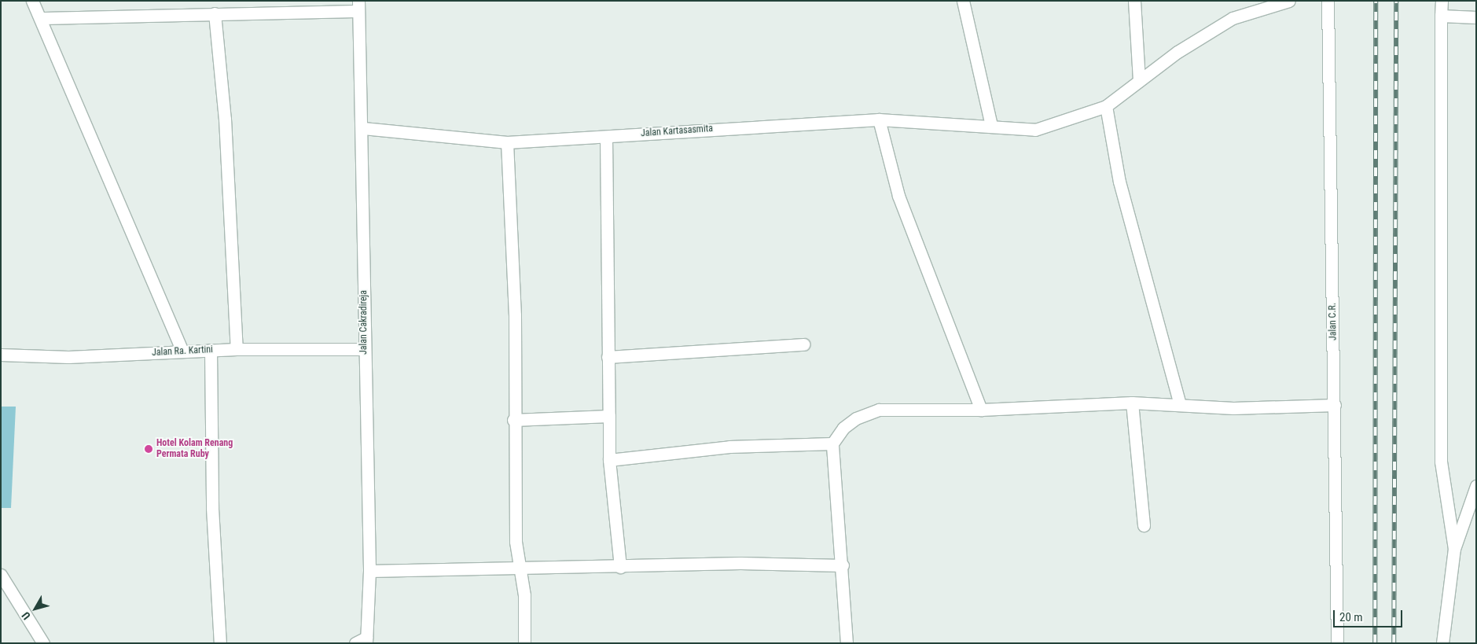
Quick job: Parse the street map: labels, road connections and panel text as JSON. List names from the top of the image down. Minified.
{"streets":{"street":["Jalan Kartasasmita","Jalan C.R.","Jalan Cakradireja","Jalan Ra. Kartini"]},"crossings":[["Jalan Kartasasmita","Jalan Cakradireja"],["Jalan Cakradireja","Jalan Ra. Kartini"]],"places":["Hotel Kolam Renang Permata Ruby"],"scale_bar":"20 m","north":"bottom left"}
